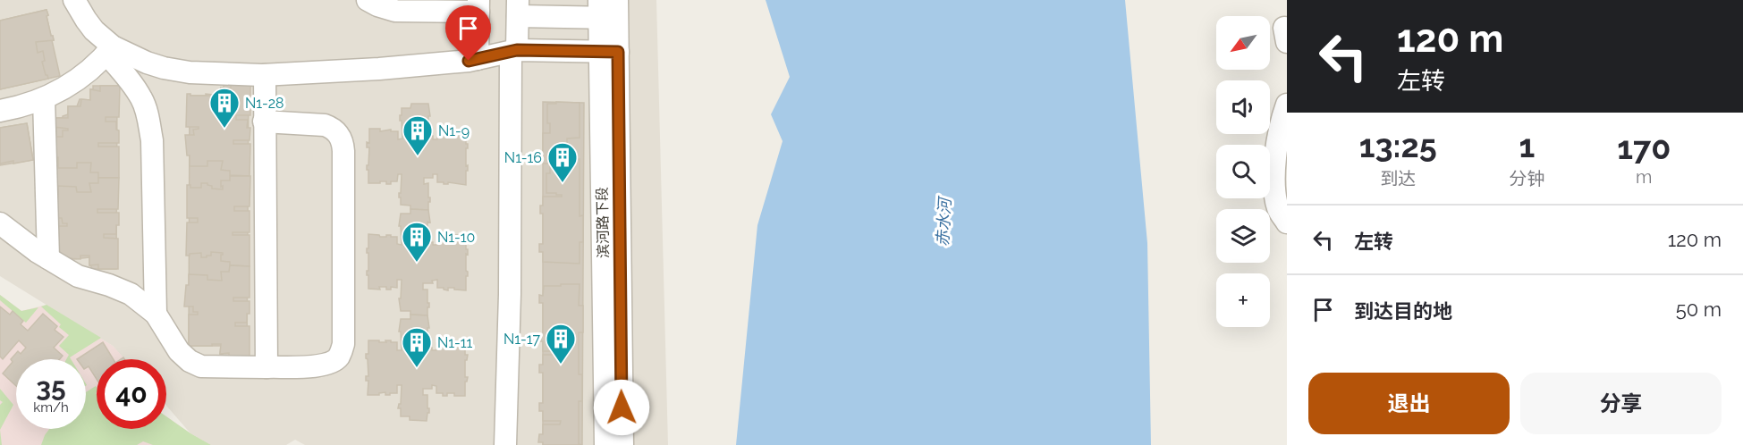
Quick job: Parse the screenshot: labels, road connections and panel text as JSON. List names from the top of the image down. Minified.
{"streets":{"street":["滨河路下段"]},"water":["赤水河"],"places":{"building":["N1-28","N1-9","N1-16","N1-10","N1-17","N1-11"]},"north":"bottom left","page":{"turn":["120 m","左转"],"map_buttons":"+","eta":["13:25","到达","1","分钟","170","m"],"list":[{"name":"左转","value":"120 m"},{"name":"到达目的地","value":"50 m"}],"speed":"35 km/h","limit":"40","buttons":["退出","分享"]}}
